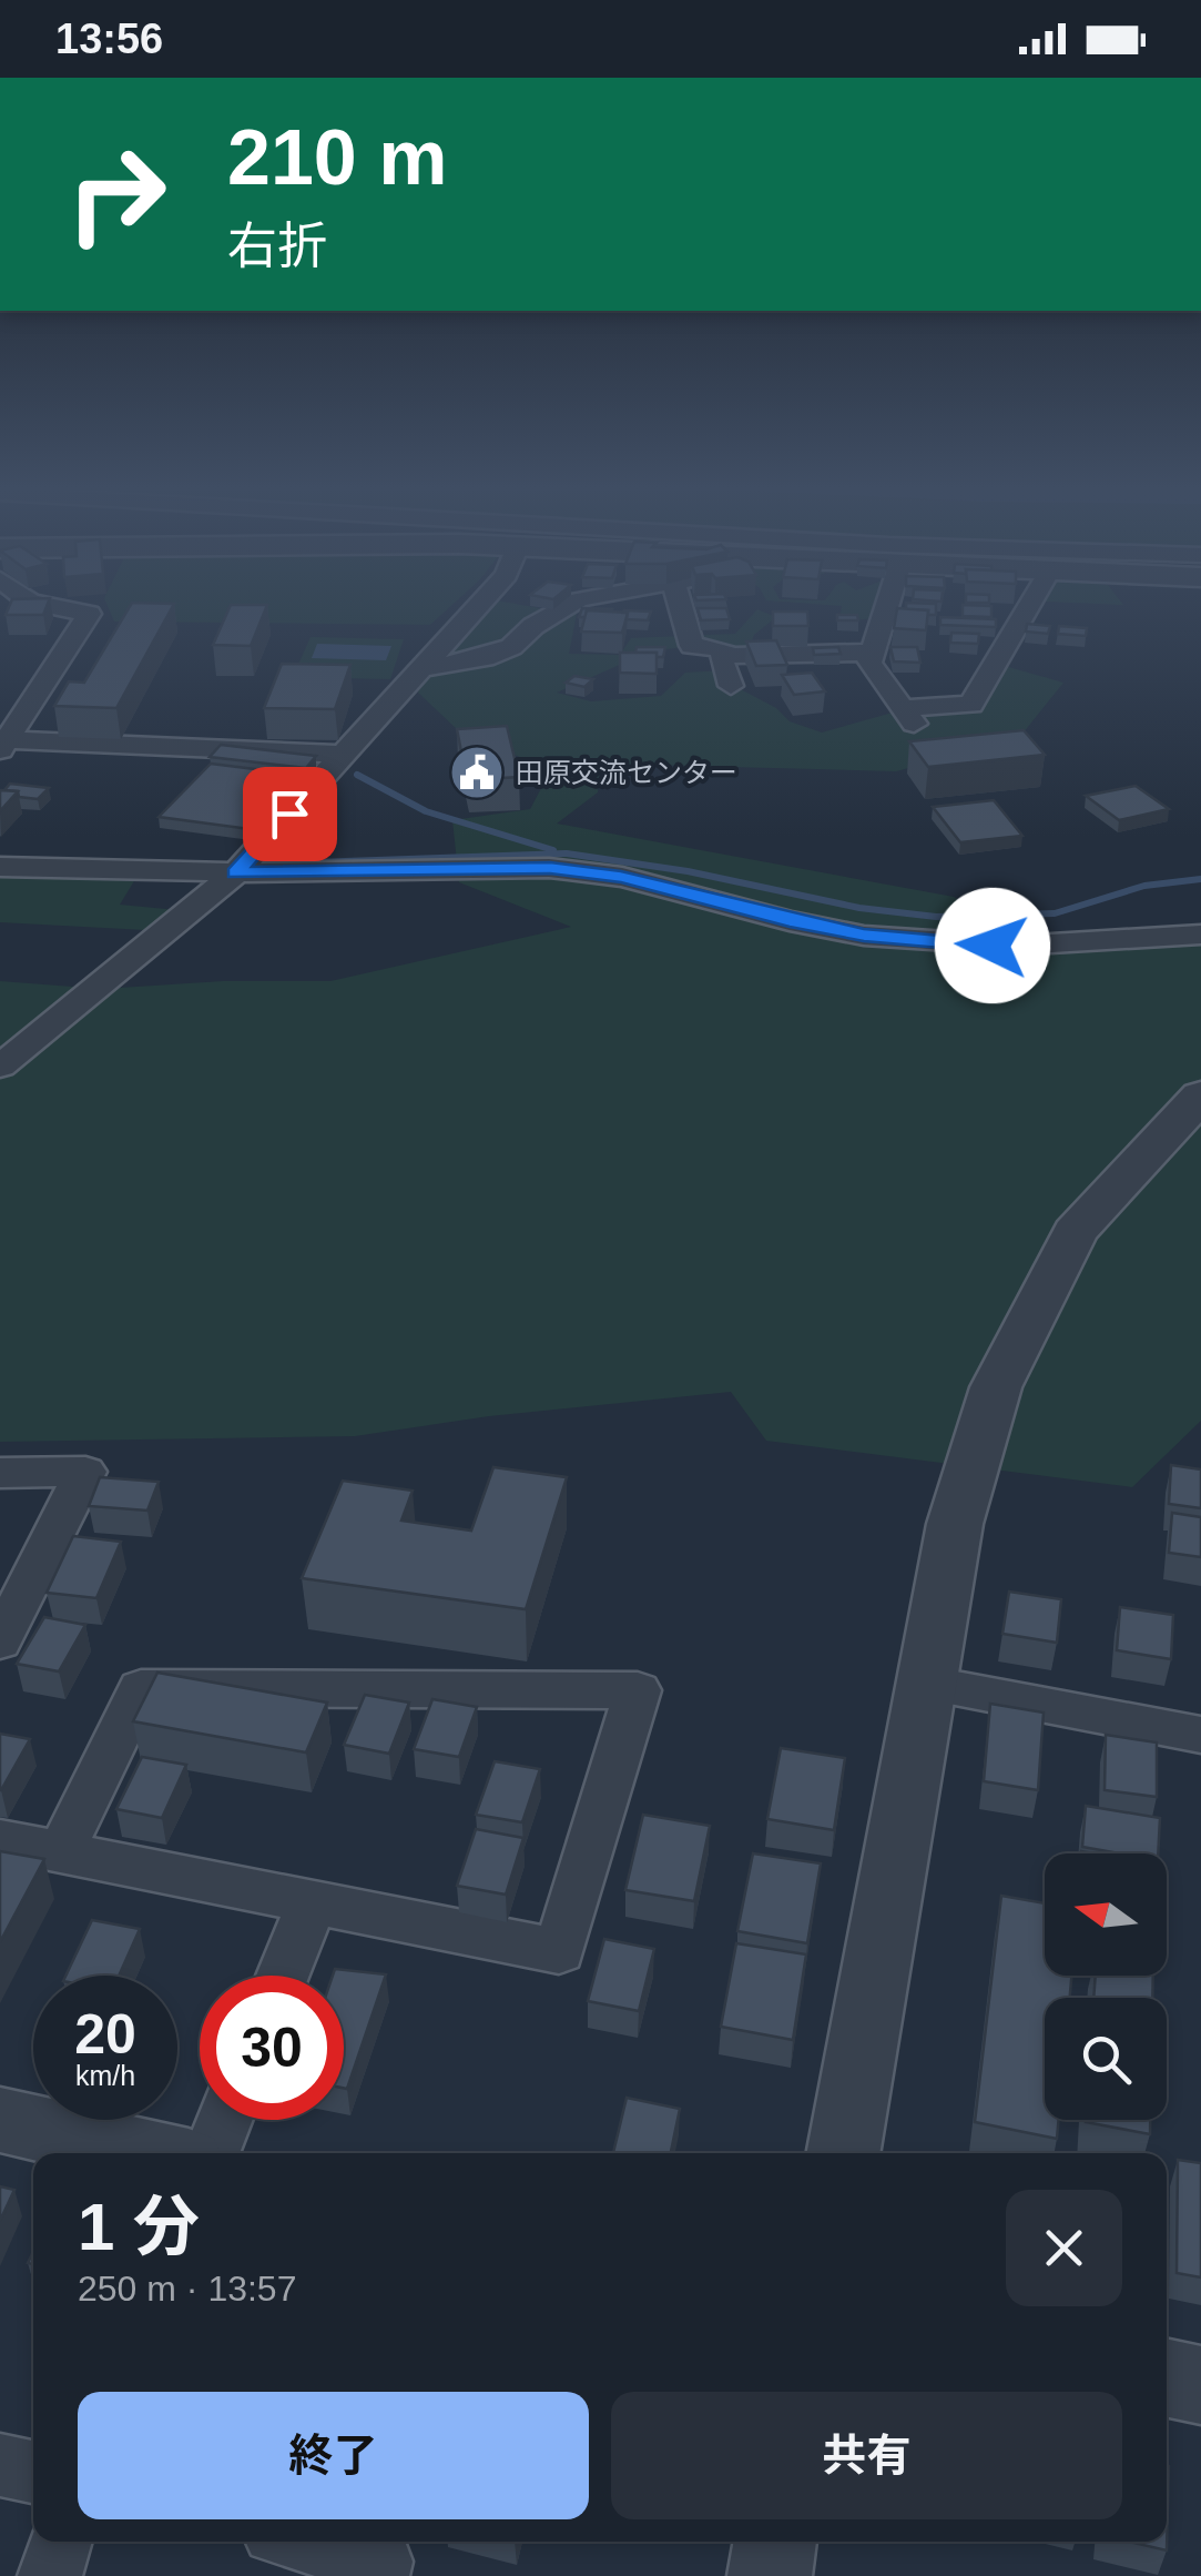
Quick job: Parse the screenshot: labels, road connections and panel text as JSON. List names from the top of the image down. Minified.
{"places":{"public building":["田原交流センター"]},"north":"left","page":{"status":"13:56","turn":["210 m","右折"],"speed":"20 km/h","limit":"30","heading":["1 分","250 m · 13:57"],"buttons":["終了","共有"]}}
